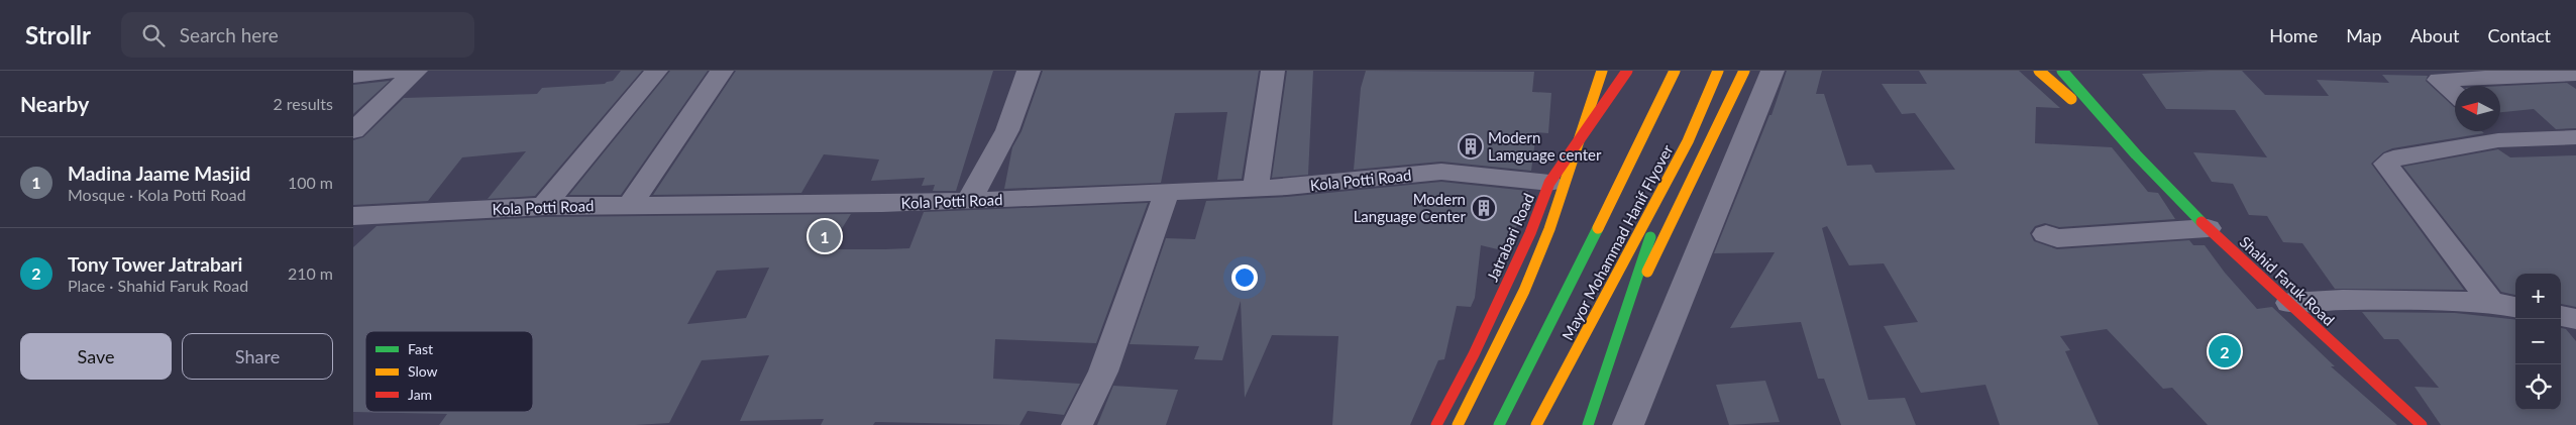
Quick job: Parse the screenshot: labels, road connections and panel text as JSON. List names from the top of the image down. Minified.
{"streets":{"main road":["Jatrabari Road","Mayor Mohammad Hanif Flyover","Shahid Faruk Road"],"street":["Kola Potti Road"]},"crossings":[["Kola Potti Road","Jatrabari Road"]],"places":{"building":["Modern Lamguage center","Modern Language Center"]},"legend":["Fast","Slow","Jam"],"north":"left","page":{"header":"Strollr","search":"Search here","nav":["Home","Map","About","Contact"],"heading":["Nearby","2 results"],"list":[{"mark":"1","name":"Madina Jaame Masjid","note":"Mosque · Kola Potti Road","value":"100 m"},{"mark":"2","name":"Tony Tower Jatrabari","note":"Place · Shahid Faruk Road","value":"210 m"}],"pins":["1","2"],"map_buttons":["+","−"],"buttons":["Save","Share"]}}
